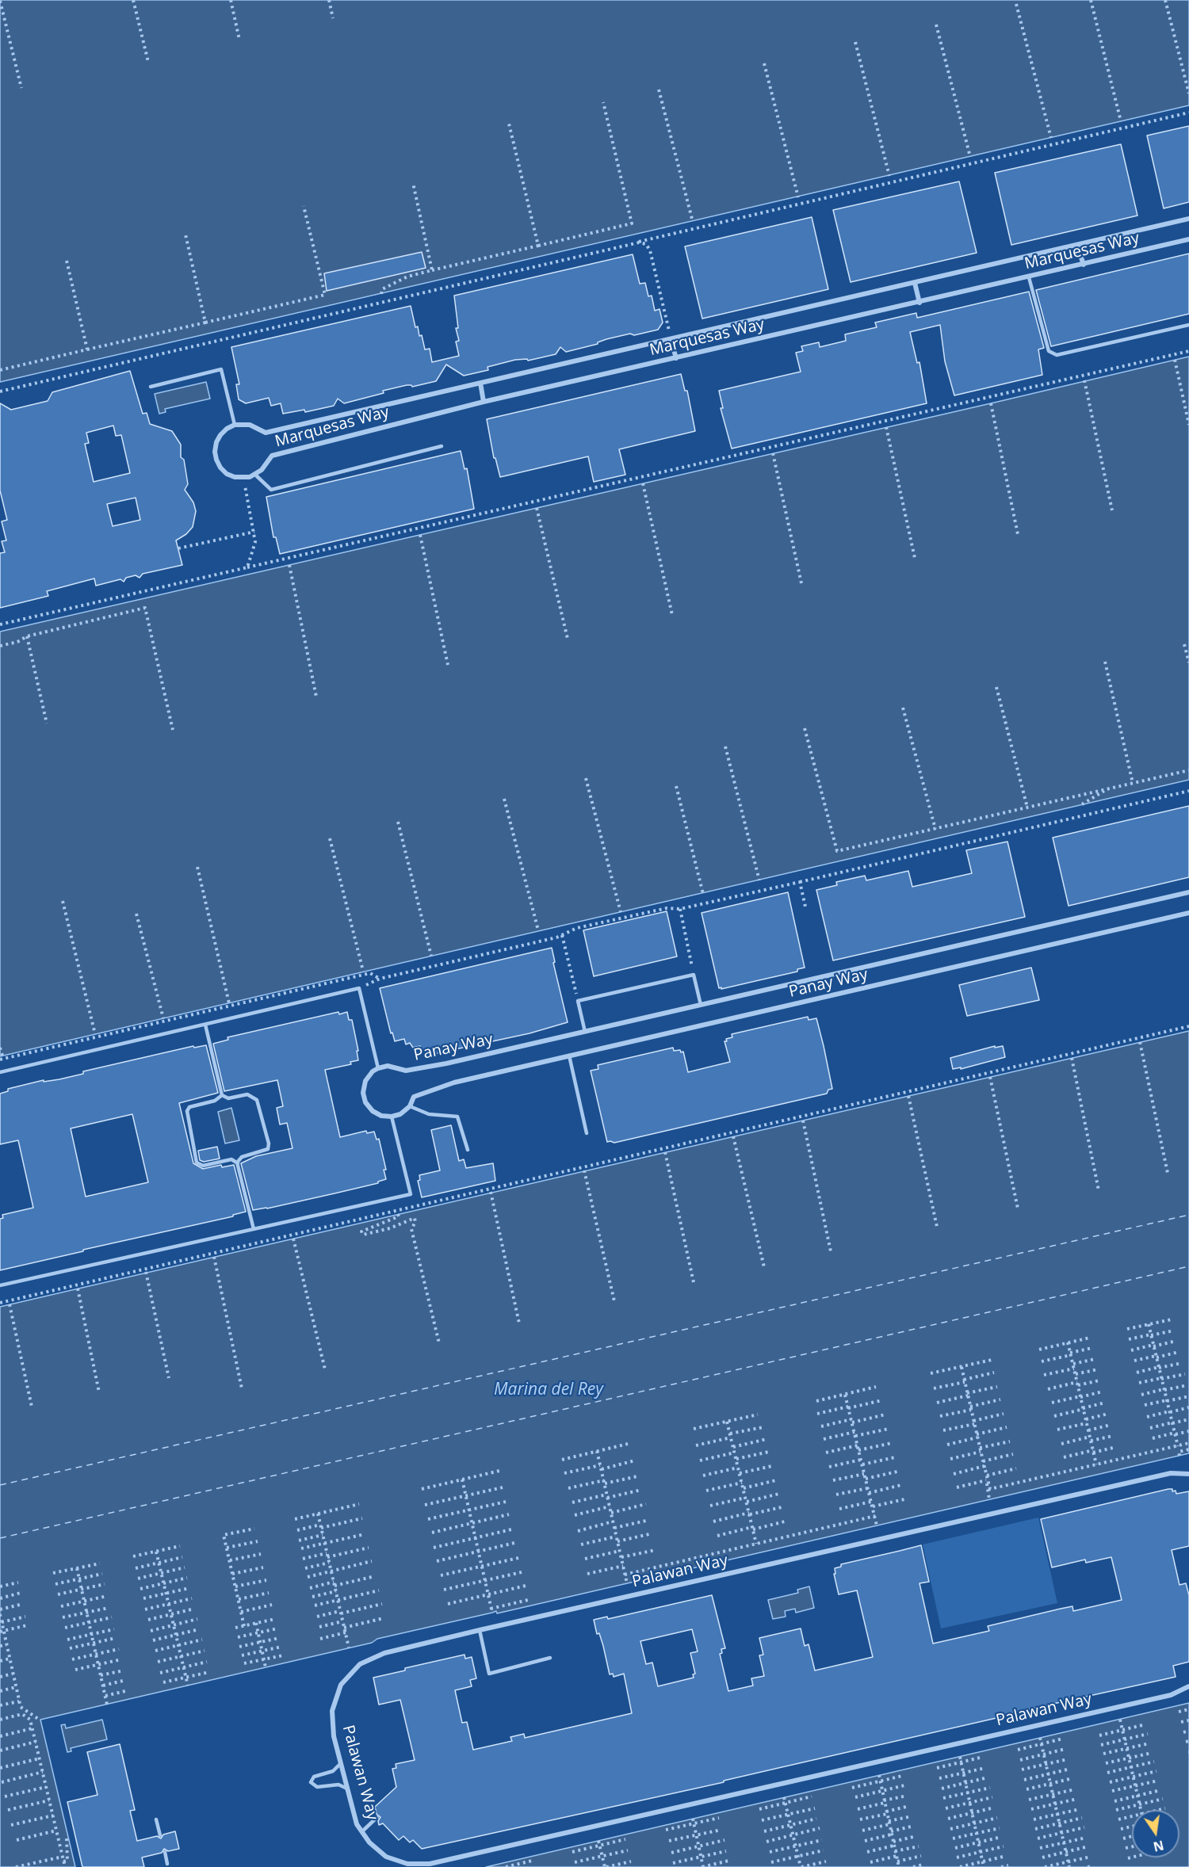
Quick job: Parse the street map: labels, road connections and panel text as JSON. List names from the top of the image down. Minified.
{"streets":{"street":["Marquesas Way","Panay Way","Palawan Way"]},"water":["Marina del Rey"],"north":"bottom"}
